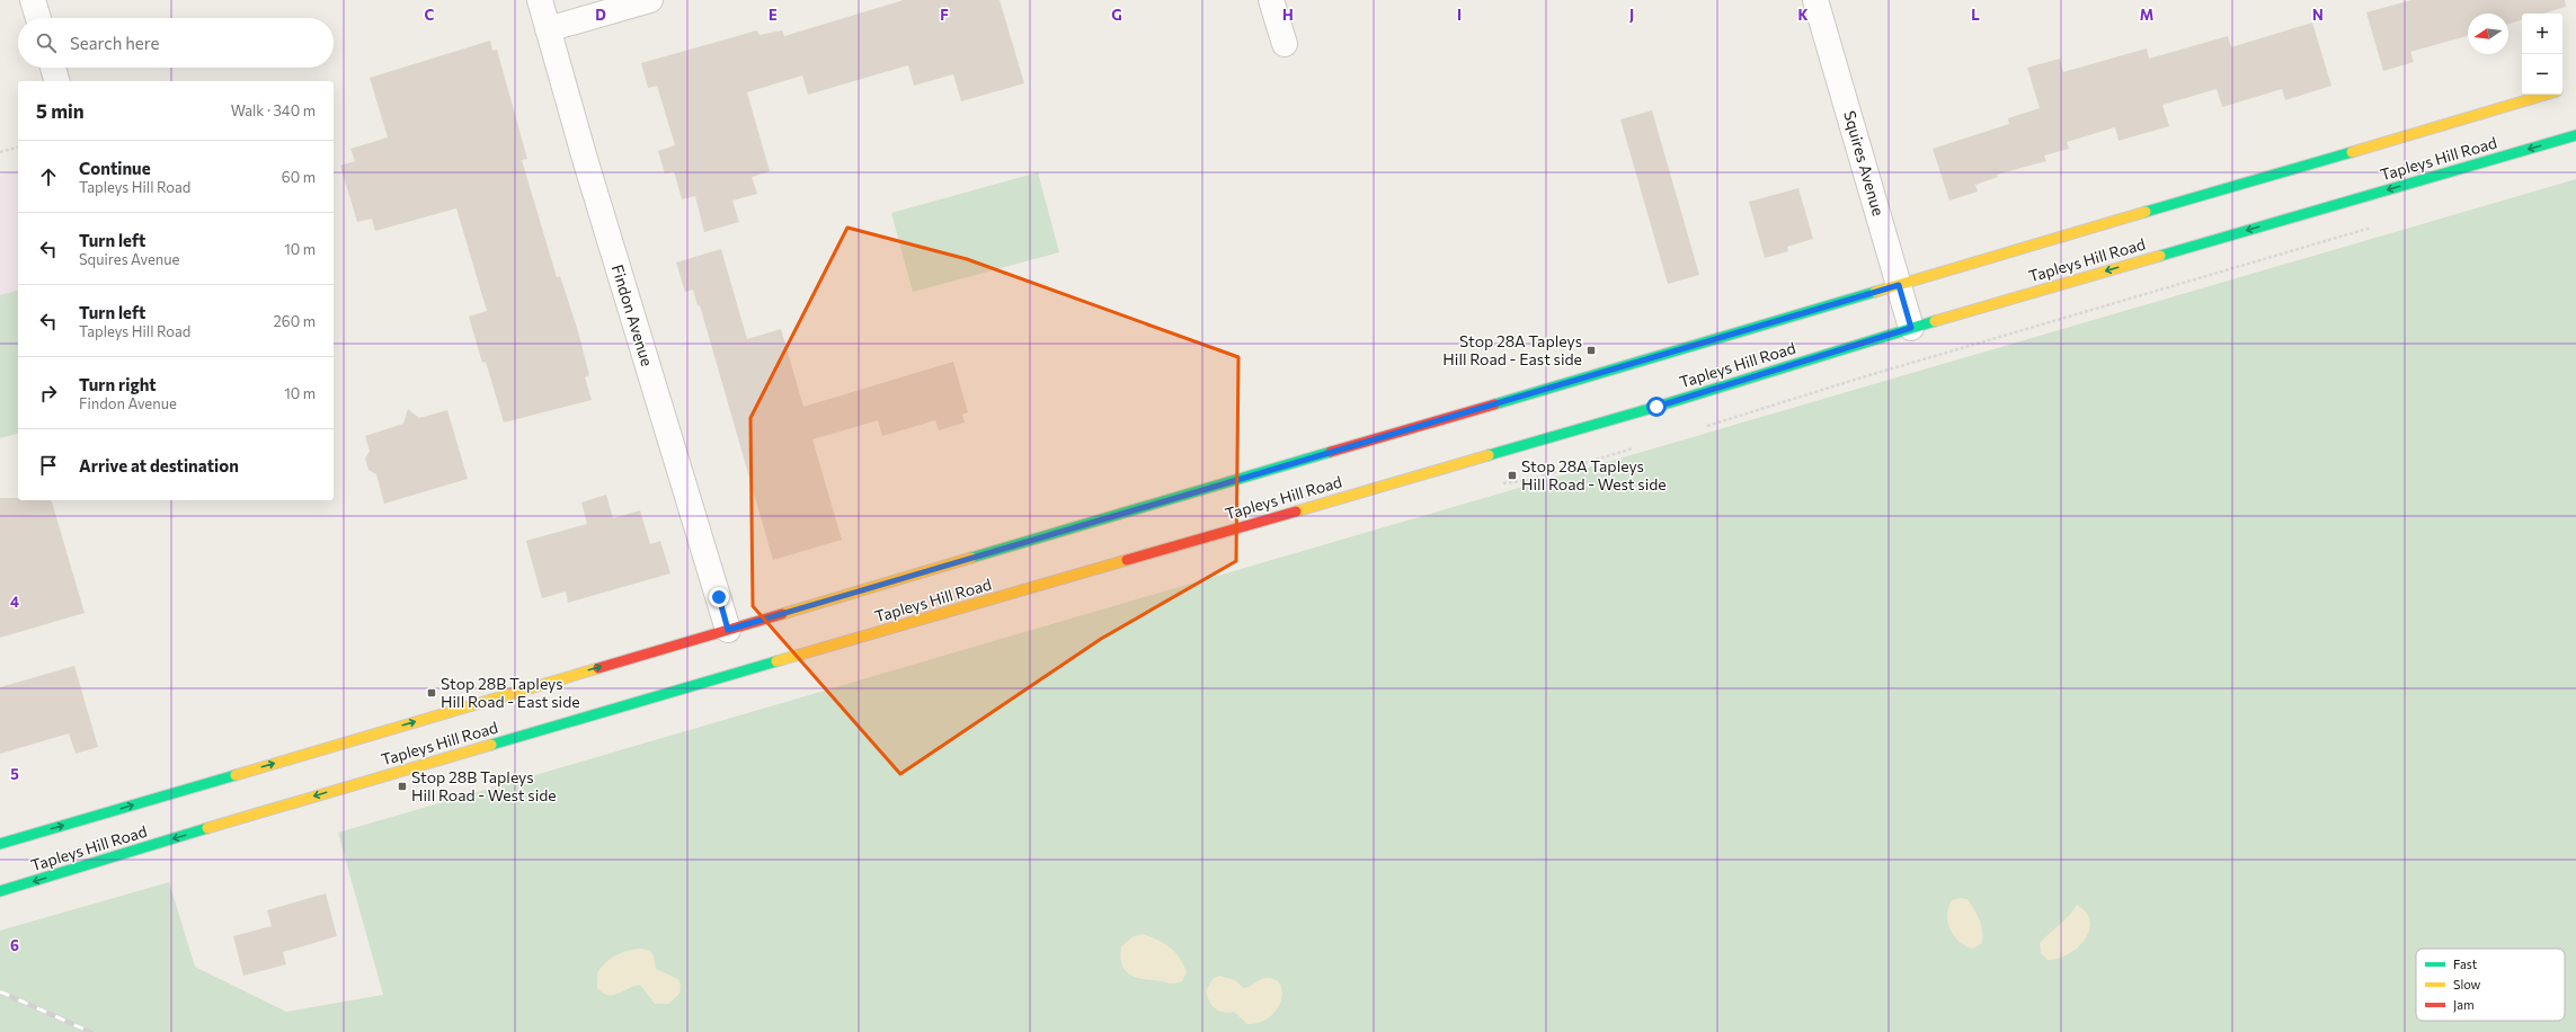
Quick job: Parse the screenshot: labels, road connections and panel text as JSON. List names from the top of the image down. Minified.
{"streets":{"main road":["Tapleys Hill Road"],"street":["Squires Avenue","Findon Avenue"]},"crossings":[["Tapleys Hill Road","Squires Avenue"],["Tapleys Hill Road","Findon Avenue"]],"places":{"transit":["Stop 28A Tapleys Hill Road - East side","Stop 28A Tapleys Hill Road - West side","Stop 28B Tapleys Hill Road - East side","Stop 28B Tapleys Hill Road - West side"]},"legend":["Fast","Slow","Jam"],"north":"left","page":{"map_buttons":["+","−"],"search":"Search here","heading":["5 min","Walk · 340 m"],"list":[["Continue","Tapleys Hill Road","60 m"],["Turn left","Squires Avenue","10 m"],["Turn left","Tapleys Hill Road","260 m"],["Turn right","Findon Avenue","10 m"],"Arrive at destination"]},"grid":{"columns":["C","D","E","F","G","H","I","J","K","L","M","N"],"rows":["4","5","6"]}}
